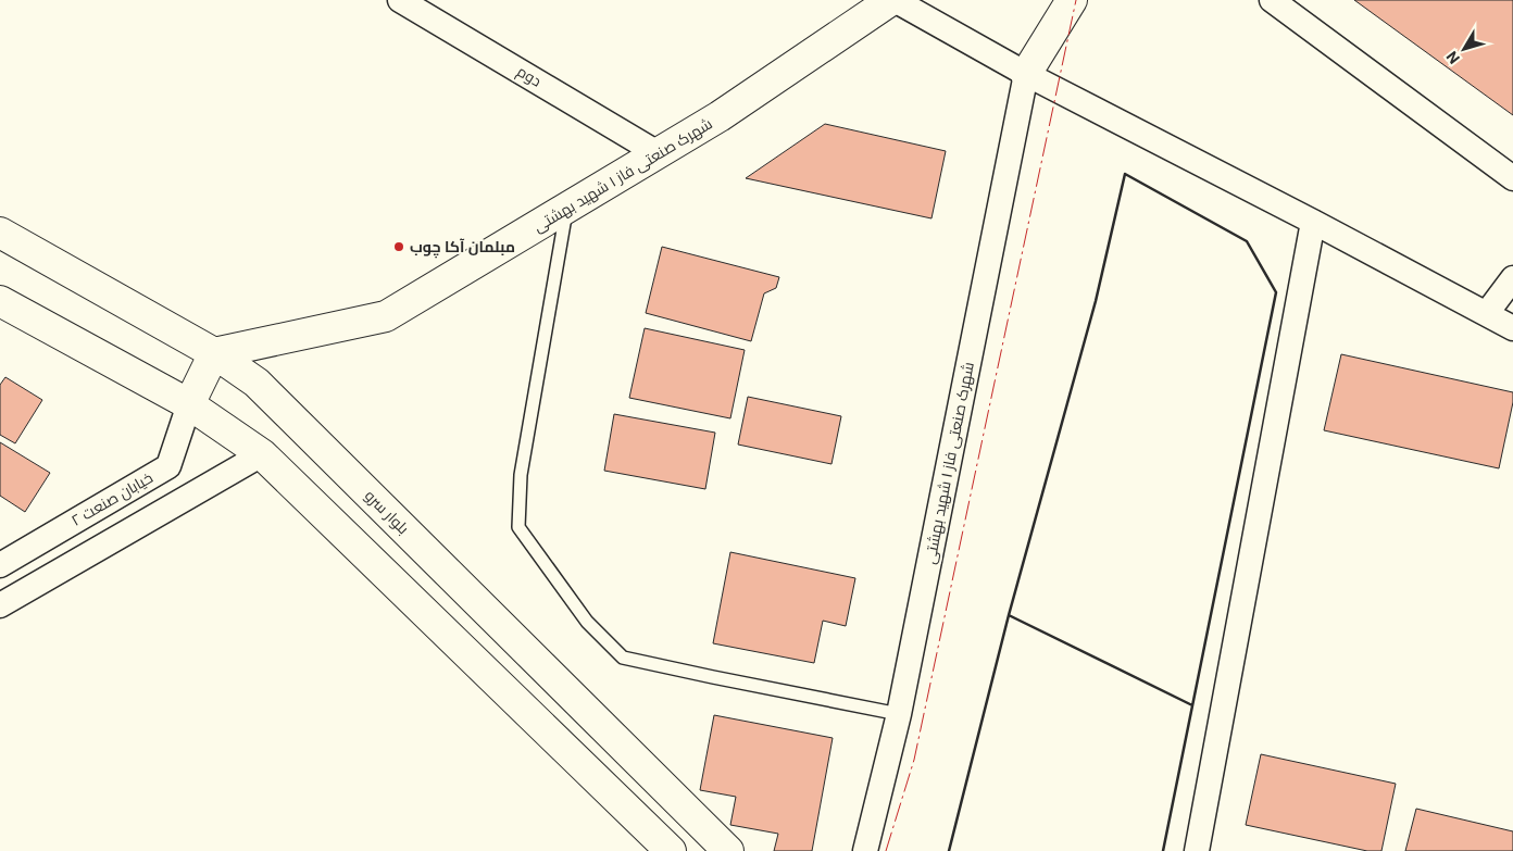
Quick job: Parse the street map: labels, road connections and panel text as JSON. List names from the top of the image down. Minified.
{"streets":{"street":["دوم","شهرک صنعتی فاز ۱ شهید بهشتی","خیابان صنعت ۲","بلوار سرو"]},"crossings":[["دوم","شهرک صنعتی فاز ۱ شهید بهشتی"],["شهرک صنعتی فاز ۱ شهید بهشتی","بلوار سرو"]],"places":["مبلمان آکا چوب"],"north":"bottom left"}
